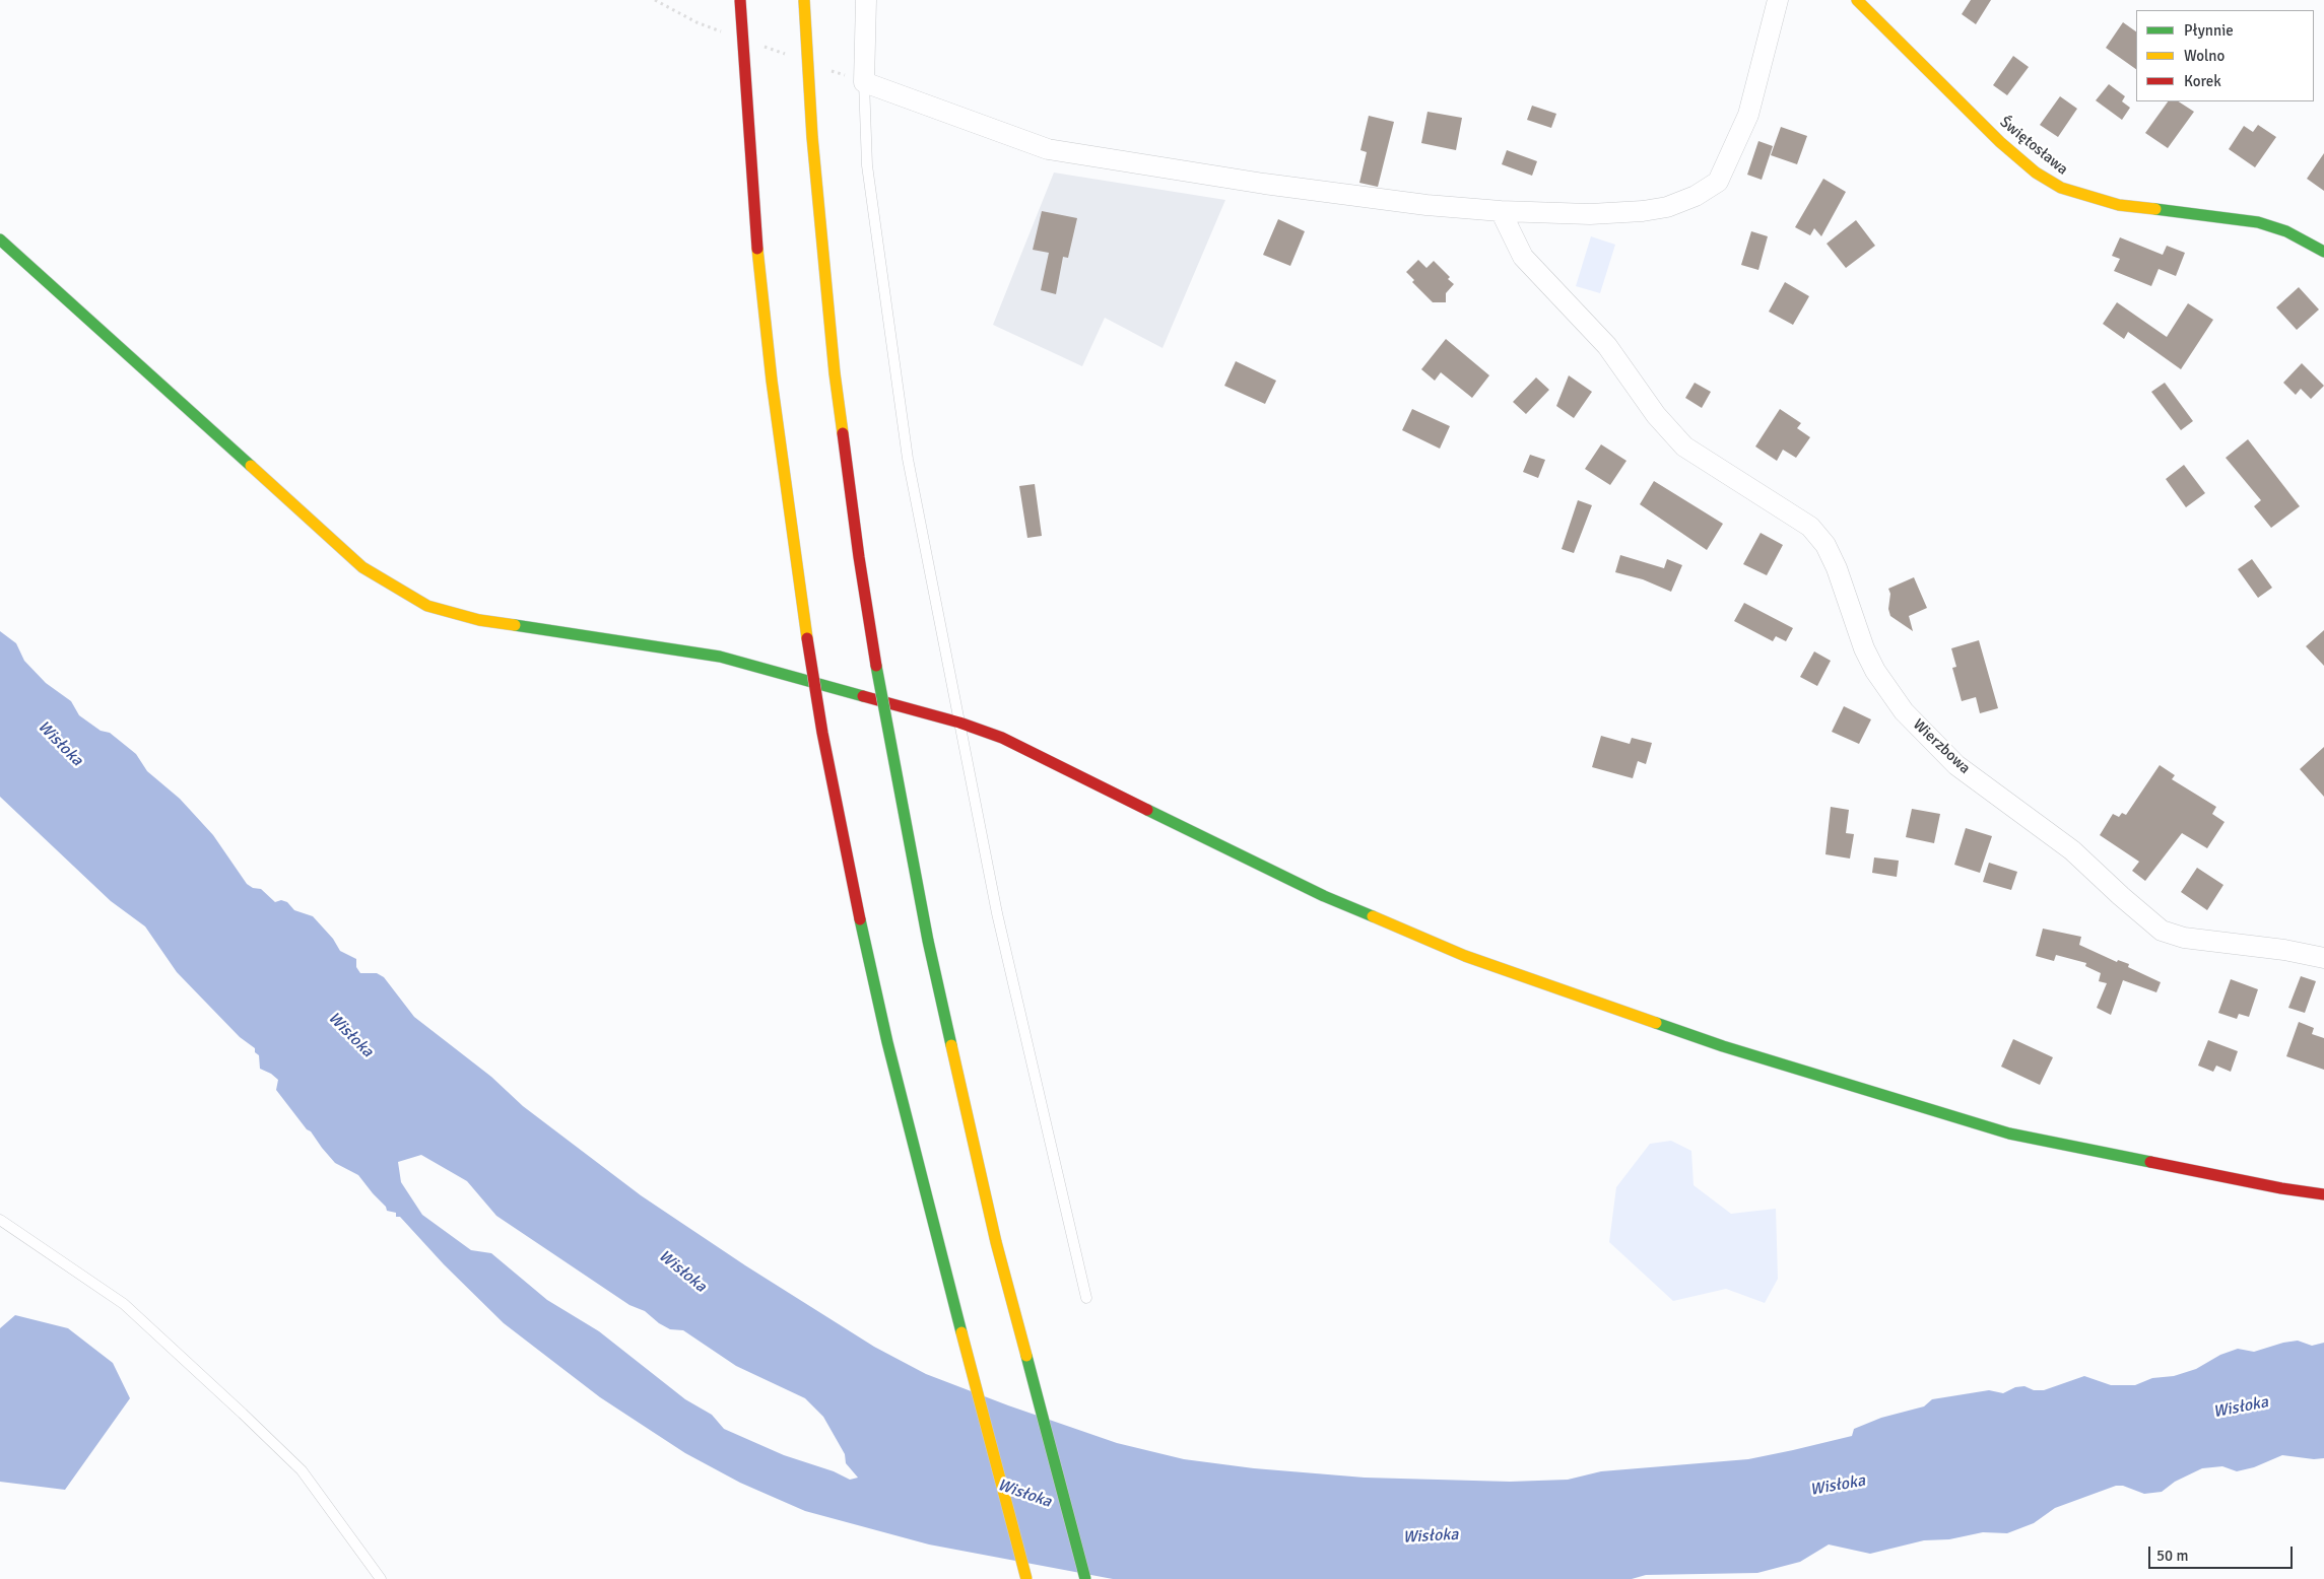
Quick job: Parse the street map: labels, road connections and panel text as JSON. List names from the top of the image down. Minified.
{"streets":{"main road":["Świętosława"],"street":["Wierzbowa"]},"water":["Wisłoka"],"legend":["Płynnie","Wolno","Korek"],"scale_bar":"50 m"}
